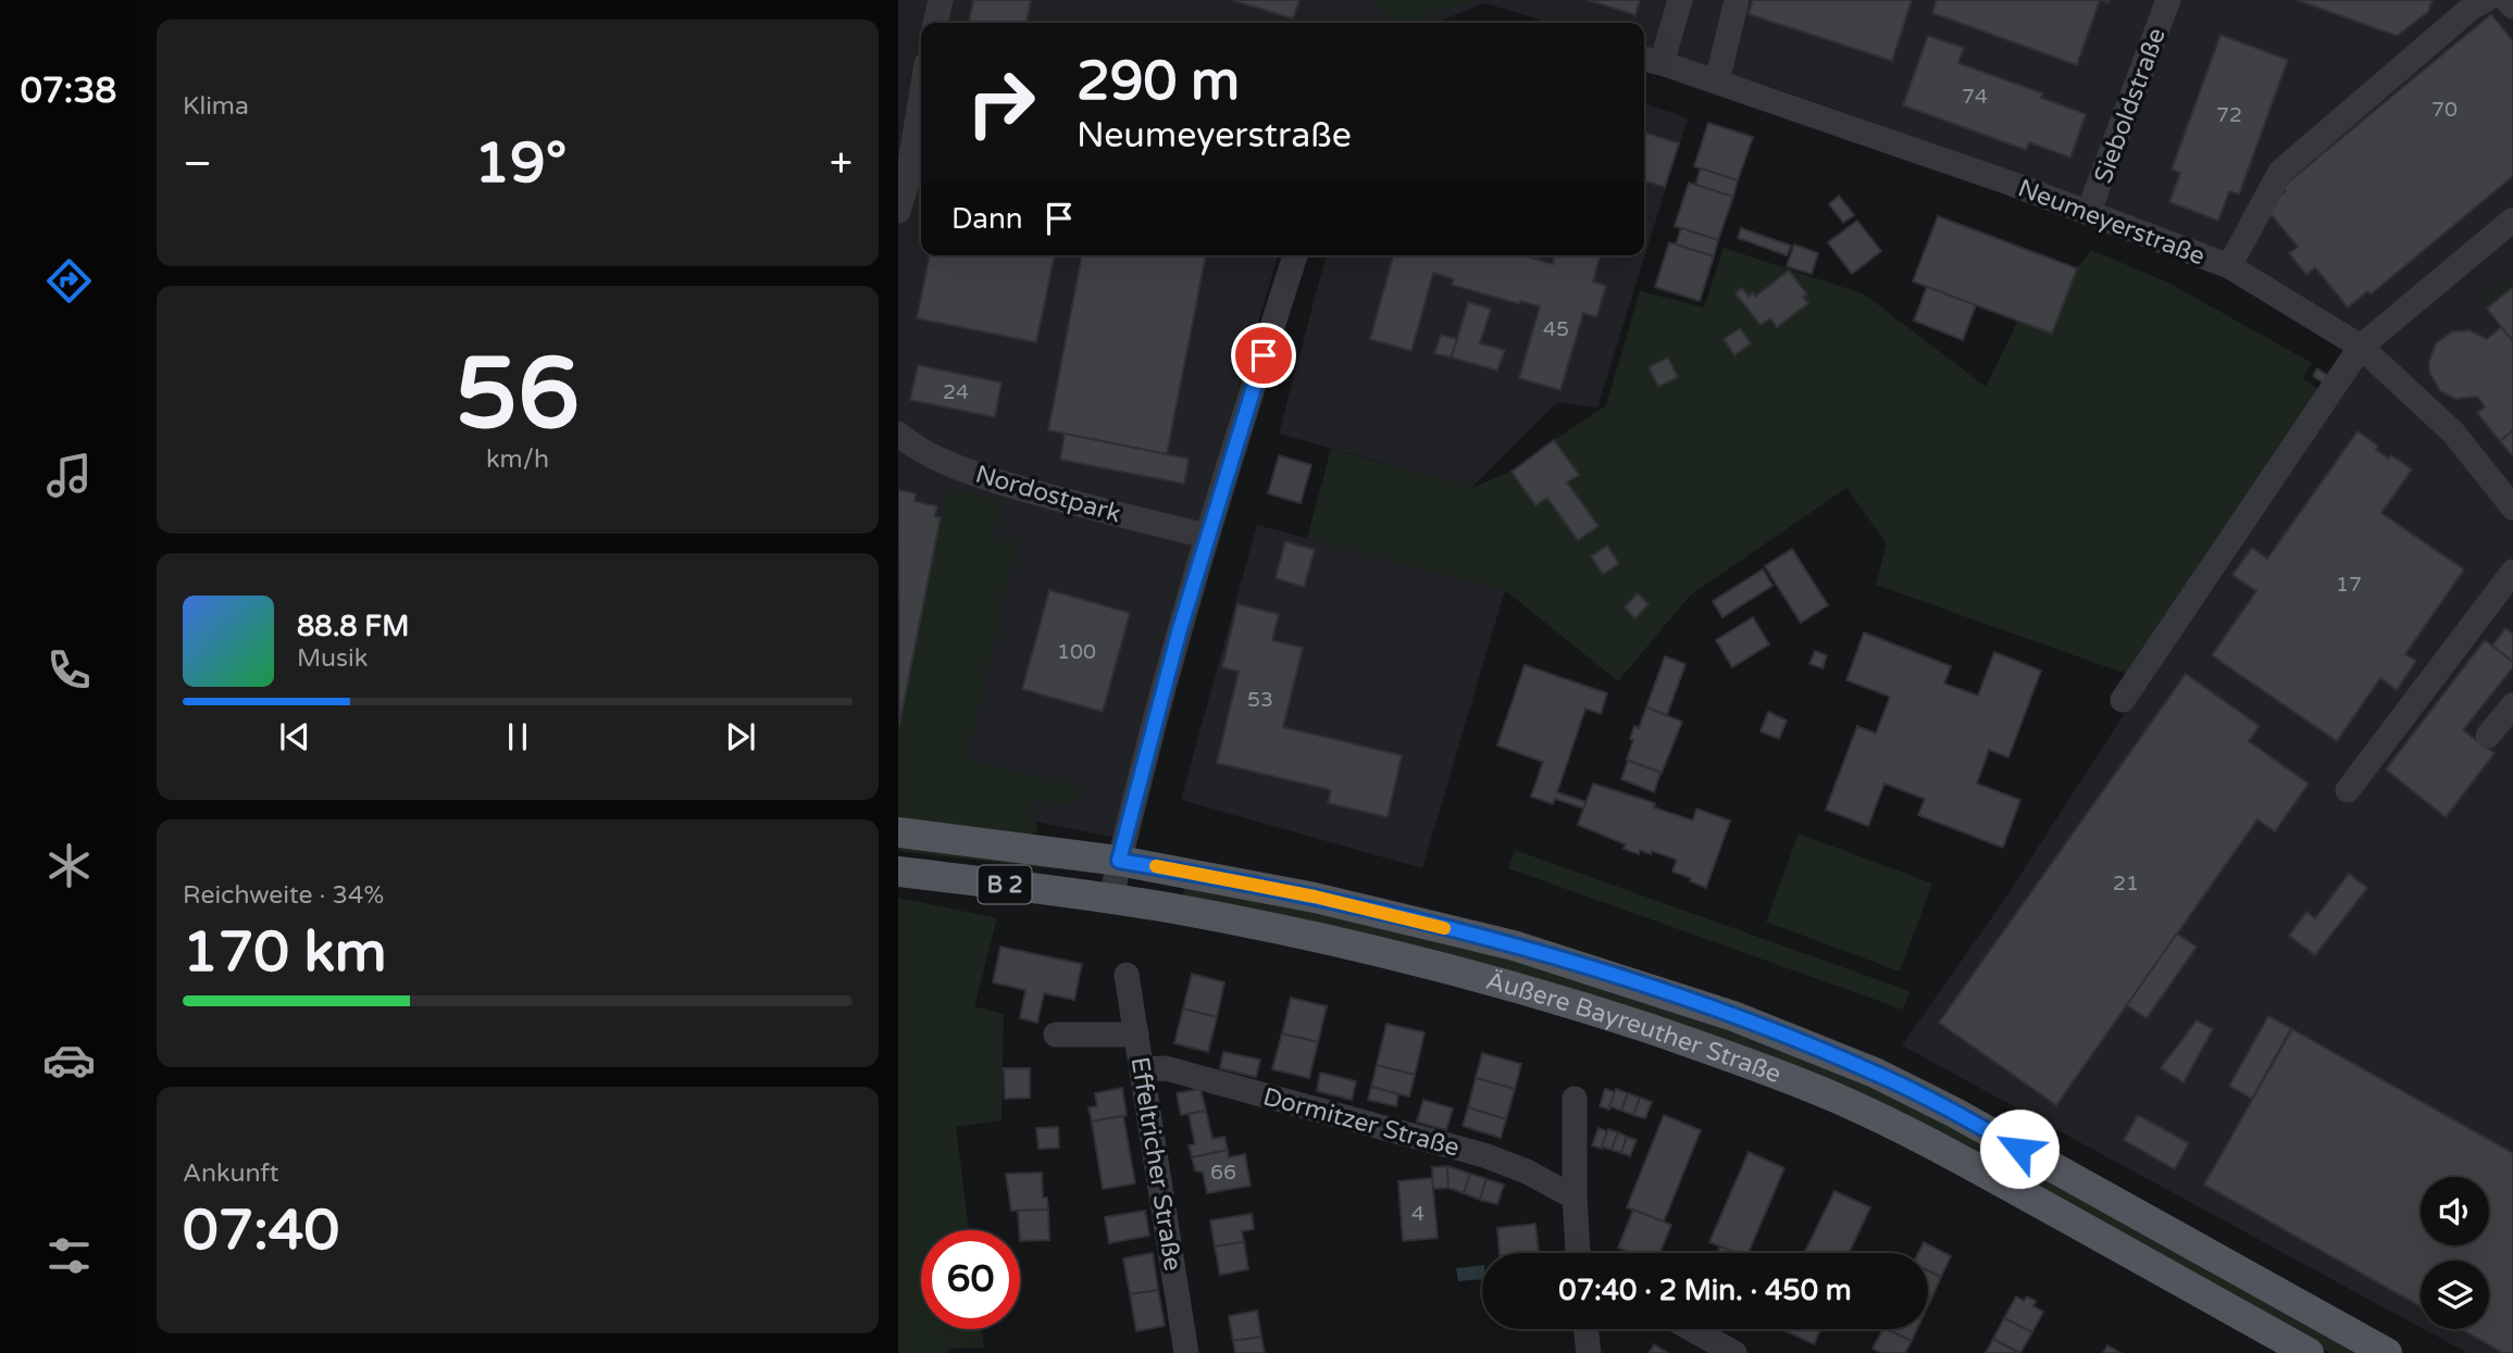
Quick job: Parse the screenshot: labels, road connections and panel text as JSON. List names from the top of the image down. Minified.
{"streets":{"main road":["B 2","Äußere Bayreuther Straße"],"street":["Sieboldstraße","Neumeyerstraße","Nordostpark","Dormitzer Straße","Effeltricher Straße"]},"crossings":[["Sieboldstraße","Neumeyerstraße"],["Dormitzer Straße","Effeltricher Straße"]],"house_numbers":["74","70","72","45","24","17","100","53","21","66","4"],"page":{"tabs":"07:38","tile":["Klima",["56","km/h"],["Reichweite · 34%","170 km"],["Ankunft","07:40"]],"turn":["290 m","Neumeyerstraße"],"heat":["−","19°","+"],"then":"Dann","song":["88.8 FM","Musik"],"limit":"60","trip":"07:40 · 2 Min. · 450 m"}}
